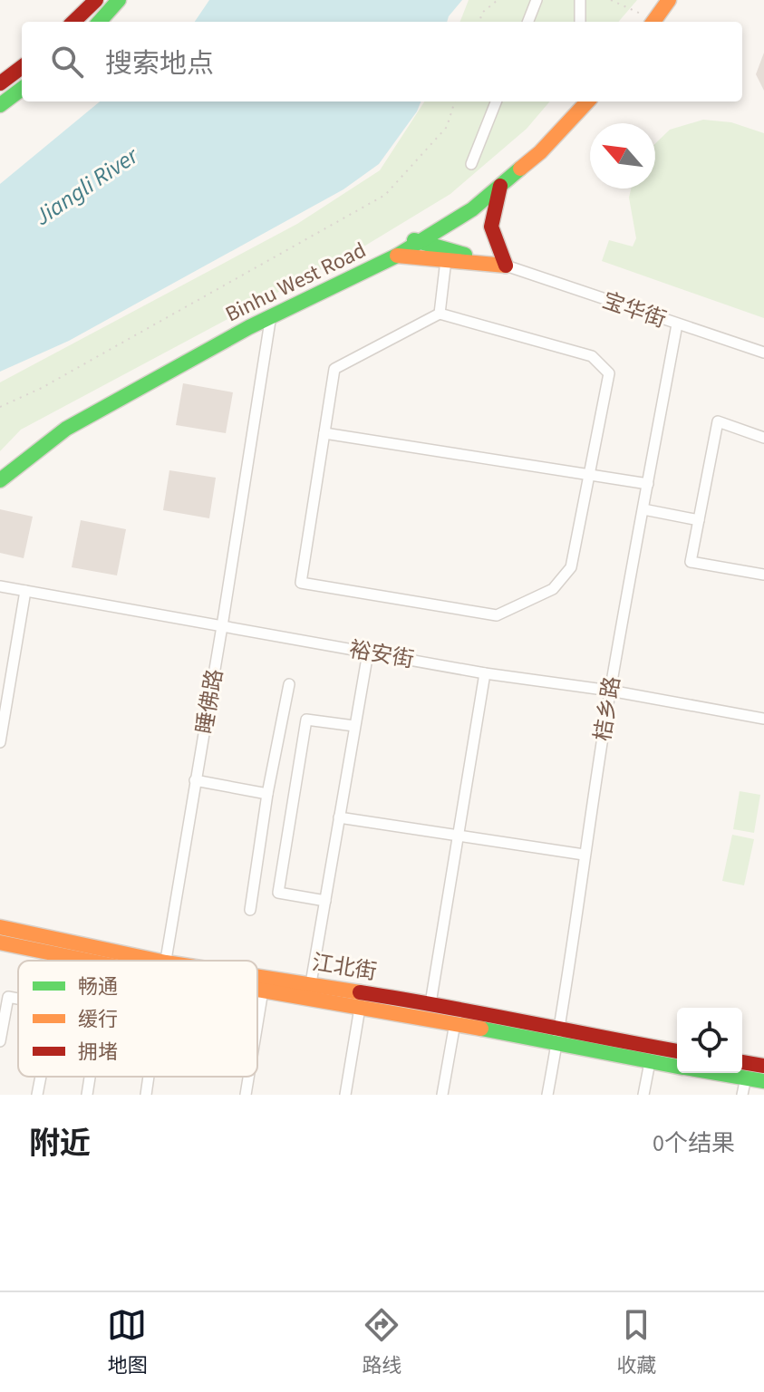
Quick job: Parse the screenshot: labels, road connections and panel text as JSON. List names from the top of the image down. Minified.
{"streets":{"main road":["Binhu West Road","江北街"],"street":["宝华街","裕安街","睡佛路","桔乡路"]},"crossings":[["Binhu West Road","睡佛路"],["宝华街","桔乡路"],["裕安街","睡佛路"],["裕安街","桔乡路"],["桔乡路","江北街"]],"water":["Jiangli River"],"legend":["畅通","缓行","拥堵"],"north":"top left","page":{"search":"搜索地点","heading":["附近","0个结果"],"nav":["地图","路线","收藏"]}}
